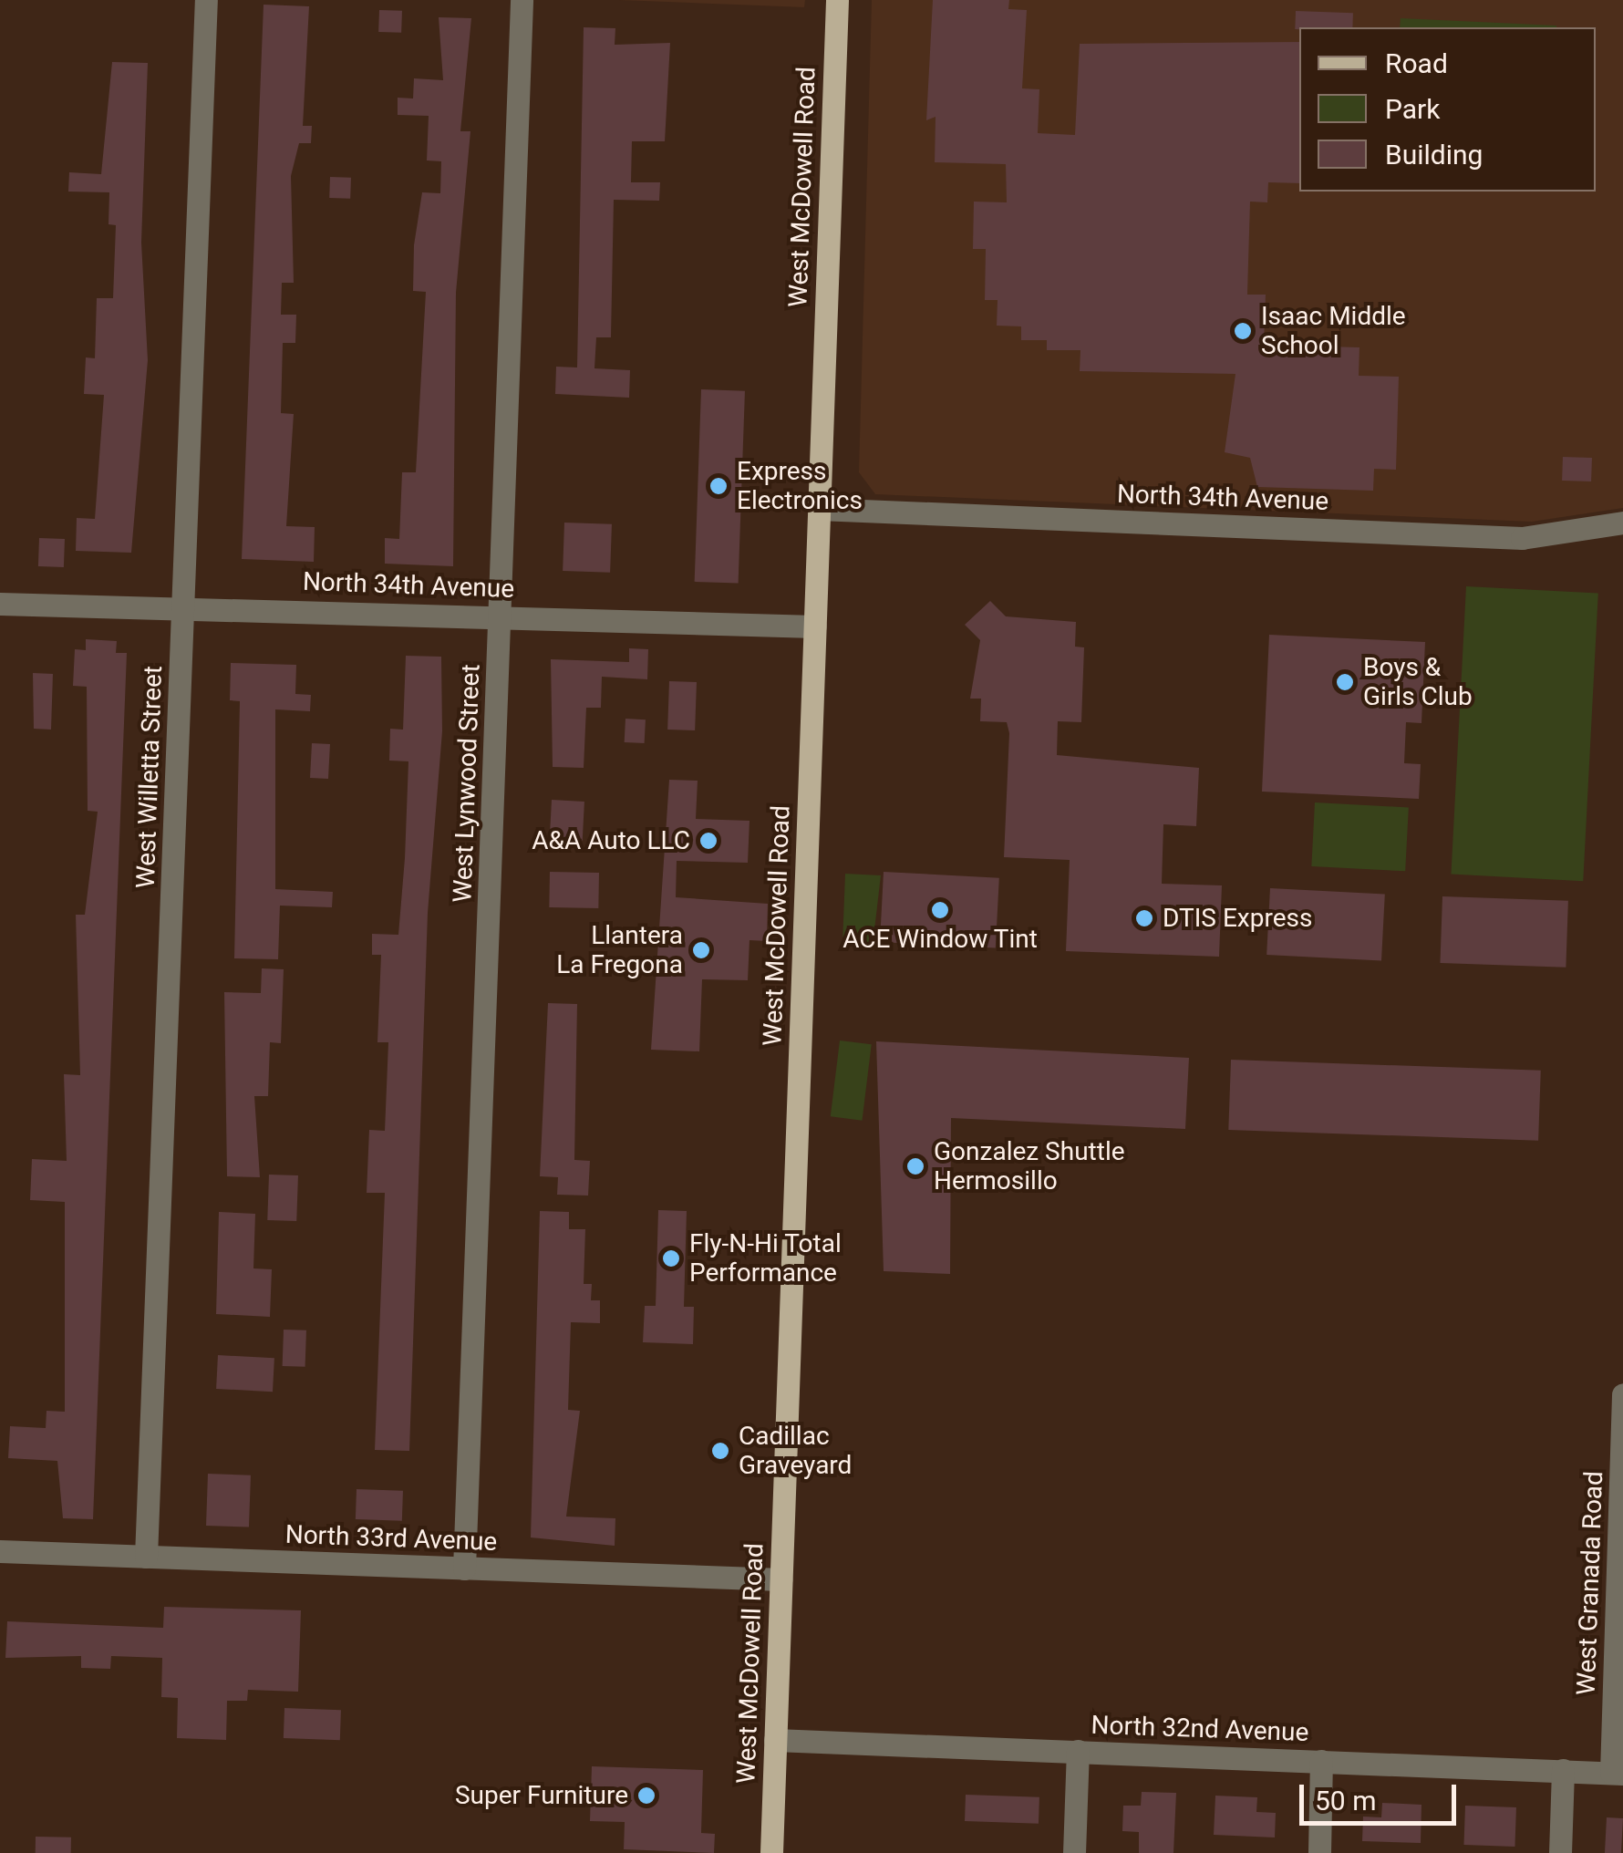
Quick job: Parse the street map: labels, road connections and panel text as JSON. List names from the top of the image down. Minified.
{"streets":{"main road":["West McDowell Road"],"street":["North 34th Avenue","West Willetta Street","West Lynwood Street","North 33rd Avenue","West Granada Road","North 32nd Avenue"]},"crossings":[["West McDowell Road","North 34th Avenue"],["West McDowell Road","North 33rd Avenue"],["West McDowell Road","North 32nd Avenue"],["North 34th Avenue","West Willetta Street"],["North 34th Avenue","West Lynwood Street"],["West Willetta Street","North 33rd Avenue"],["West Lynwood Street","North 33rd Avenue"],["West Granada Road","North 32nd Avenue"]],"places":["Isaac Middle School","Express Electronics","Boys & Girls Club","A&A Auto LLC","ACE Window Tint","DTIS Express","Llantera La Fregona","Gonzalez Shuttle Hermosillo","Fly-N-Hi Total Performance","Cadillac Graveyard","Super Furniture"],"legend":["Road","Park","Building"],"scale_bar":"50 m"}
